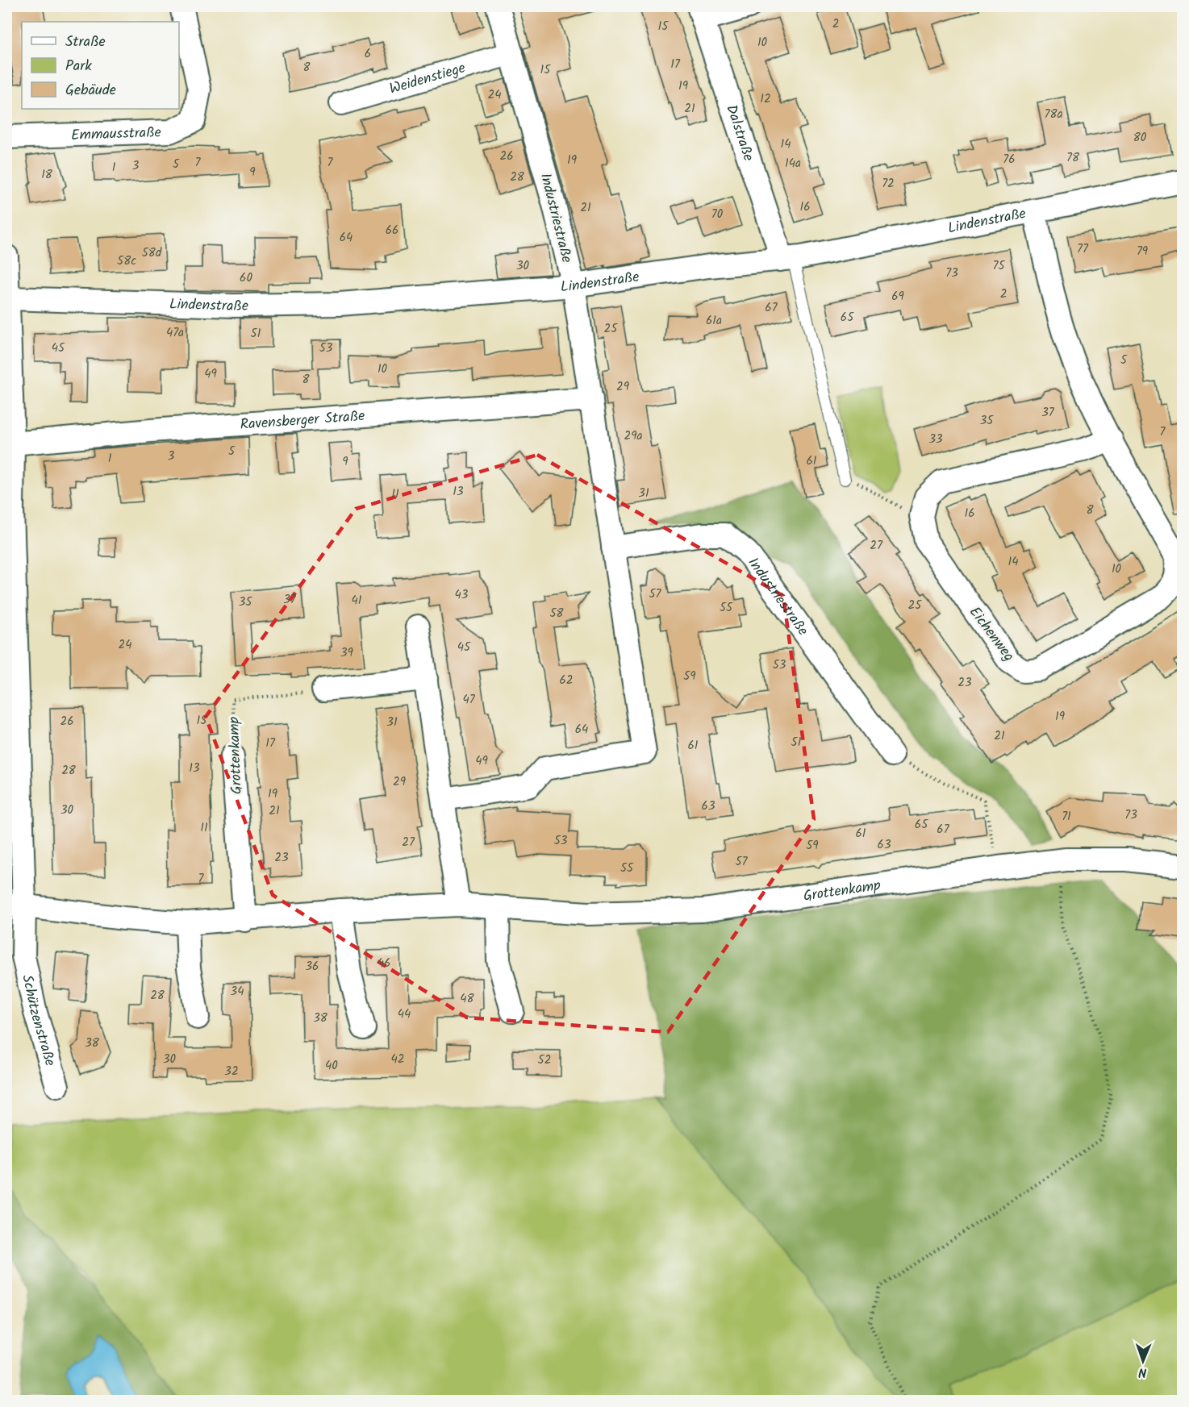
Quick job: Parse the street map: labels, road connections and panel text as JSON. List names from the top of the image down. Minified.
{"streets":{"street":["Weidenstiege","Dalstraße","Emmausstraße","Industriestraße","Lindenstraße","Ravensberger Straße","Eichenweg","Grottenkamp","Schützenstraße"]},"crossings":[["Weidenstiege","Industriestraße"],["Dalstraße","Lindenstraße"],["Industriestraße","Lindenstraße"],["Industriestraße","Ravensberger Straße"],["Lindenstraße","Eichenweg"],["Lindenstraße","Schützenstraße"],["Ravensberger Straße","Schützenstraße"],["Grottenkamp","Schützenstraße"]],"house_numbers":["2","15","10","6","17","8","15","19","24","12","21","78a","80","14","26","78","76","19","7","7","14a","5","3","1","9","18","28","72","16","21","70","66","64","77","79","58d","58c","30","75","73","60","2","69","67","65","61a","25","47a","51","45","53","5","10","49","8","29","37","35","7","29a","33","5","3","1","61","9","13","31","11","8","16","27","14","10","57","43","37","41","35","25","55","58","24","45","39","53","59","62","23","47","19","15","26","31","64","21","51","17","61","49","13","28","29","19","63","30","21","73","71","65","11","67","61","53","27","63","59","23","57","55","7","46","36","34","28","48","44","38","38","30","42","52","40","32"],"legend":["Straße","Park","Gebäude"],"north":"bottom"}
